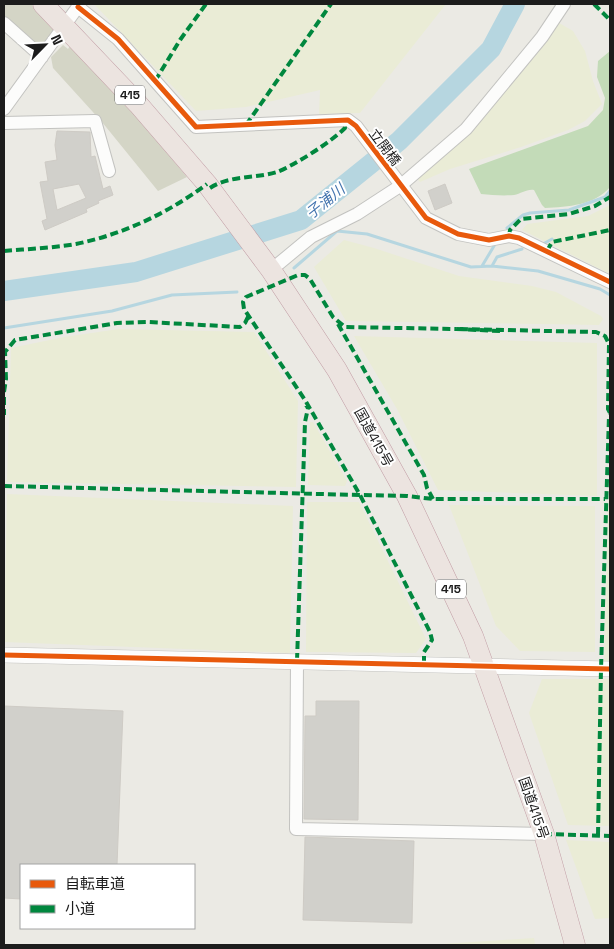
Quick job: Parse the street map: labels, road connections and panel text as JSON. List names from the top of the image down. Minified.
{"streets":{"highway":["415","国道415号"],"street":["立開橋"]},"water":["子浦川"],"legend":["自転車道","小道"],"north":"top right"}
